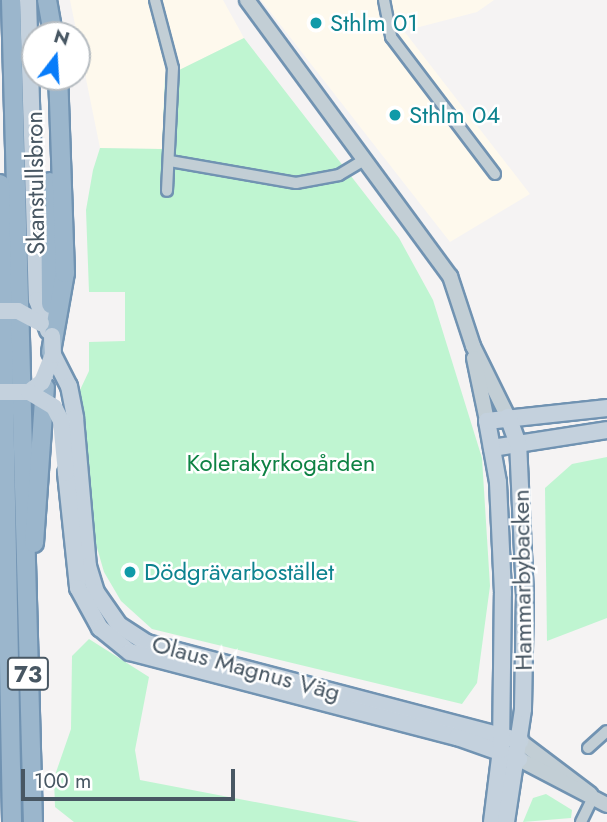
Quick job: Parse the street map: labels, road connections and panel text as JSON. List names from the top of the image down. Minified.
{"streets":{"highway":["73"],"main road":["Skanstullsbron","Hammarbybacken","Olaus Magnus Väg"]},"crossings":[["Skanstullsbron","Olaus Magnus Väg"],["Hammarbybacken","Olaus Magnus Väg"]],"parks":["Kolerakyrkogården"],"places":["Sthlm 01","Sthlm 04","Dödgrävarbostället"],"scale_bar":"100 m","north":"top"}
